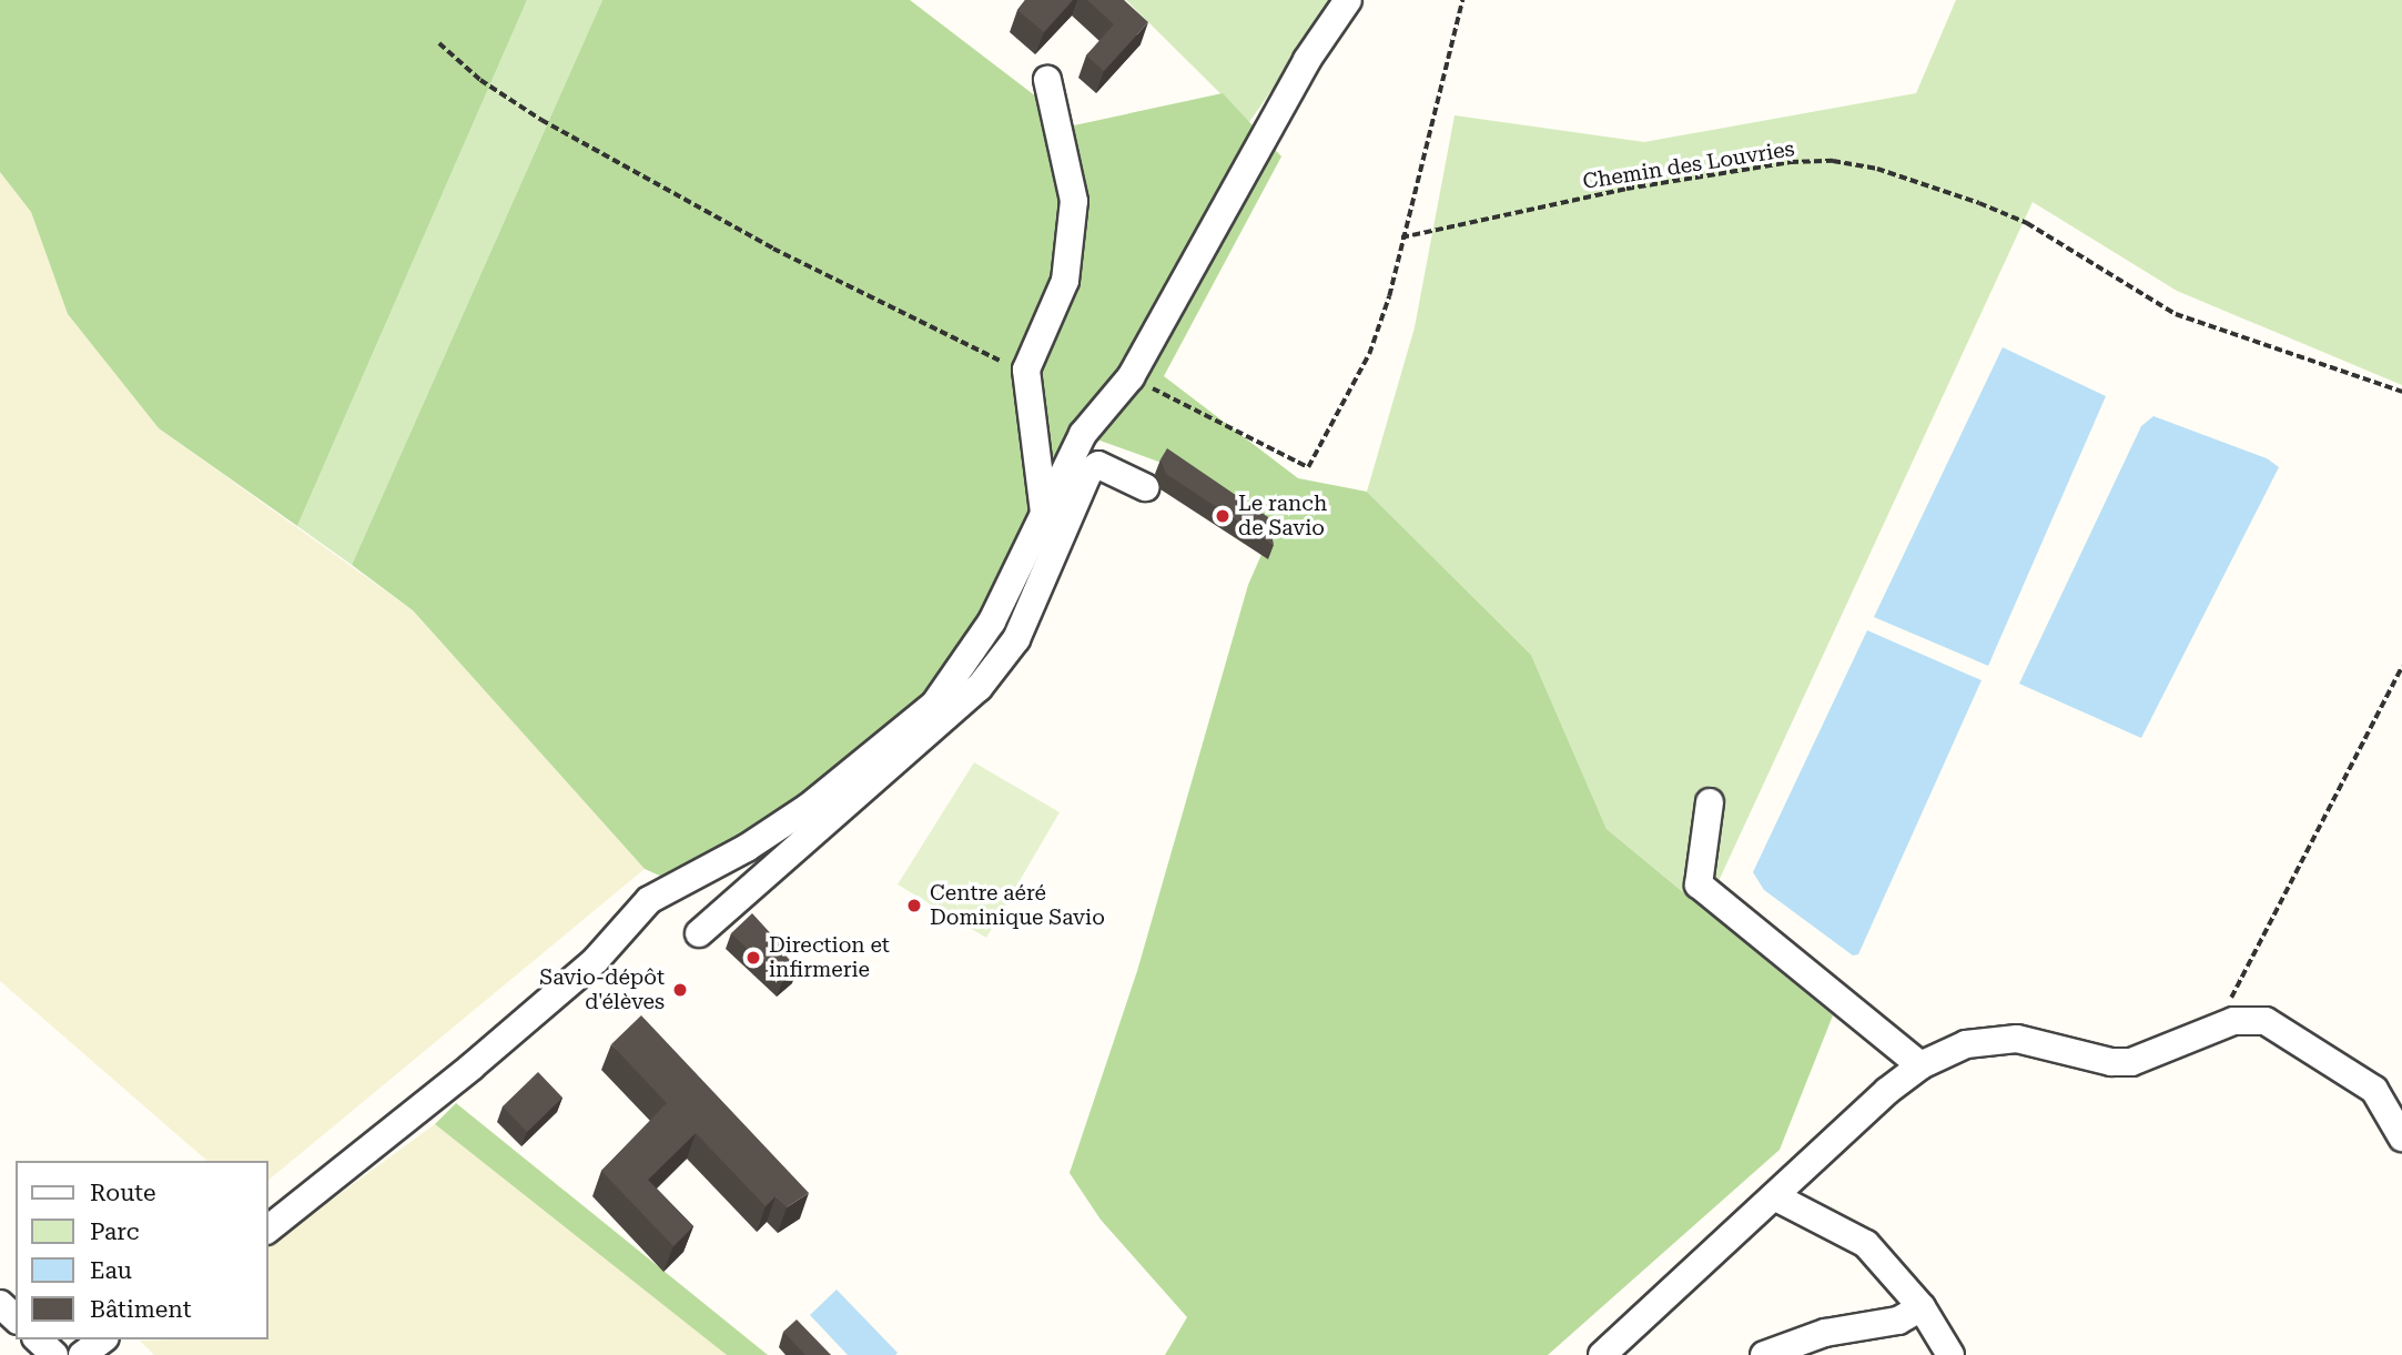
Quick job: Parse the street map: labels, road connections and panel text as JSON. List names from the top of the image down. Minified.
{"streets":{"path":["Chemin des Louvries"]},"places":["Le ranch de Savio","Centre aéré Dominique Savio","Direction et infirmerie","Savio-dépôt d'élèves"],"legend":["Route","Parc","Eau","Bâtiment"]}
